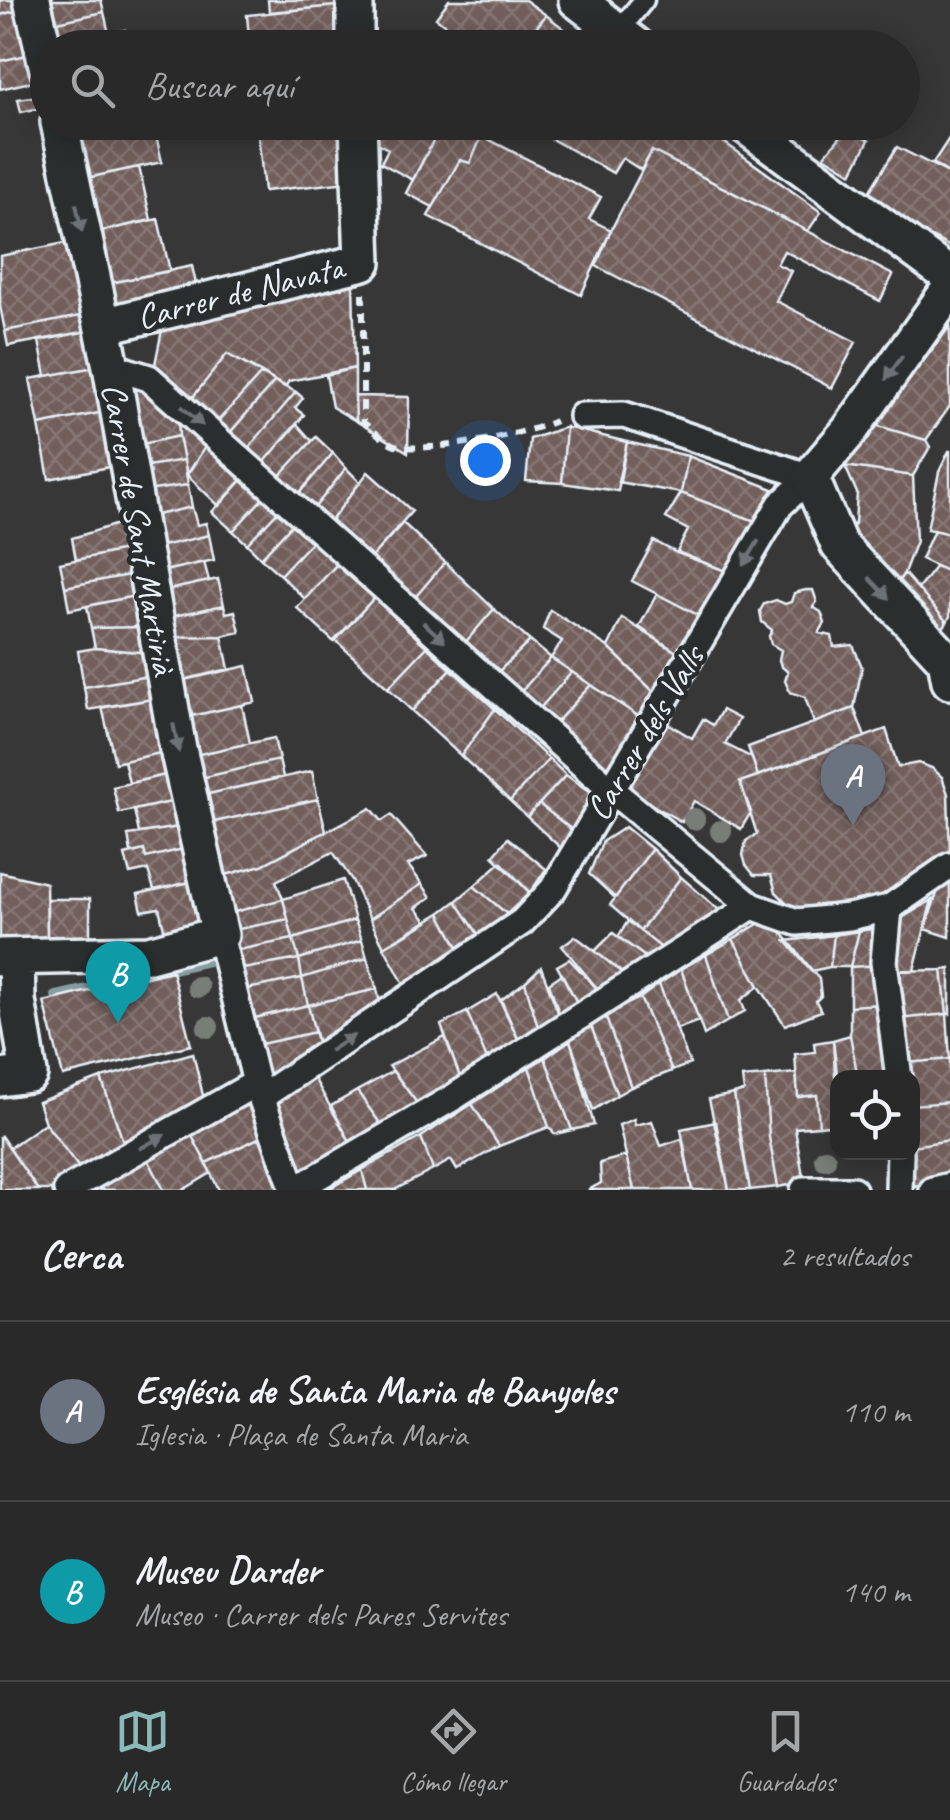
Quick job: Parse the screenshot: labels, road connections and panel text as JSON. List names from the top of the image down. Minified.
{"streets":{"street":["Carrer de Navata","Carrer de Sant Martirià","Carrer dels Valls"]},"crossings":[["Carrer de Navata","Carrer de Sant Martirià"]],"one_way":["Carrer de Sant Martirià"],"page":{"search":"Buscar aquí","pins":["A","B"],"heading":["Cerca","2 resultados"],"list":[{"mark":"A","name":"Església de Santa Maria de Banyoles","note":"Iglesia · Plaça de Santa Maria","value":"110 m"},{"mark":"B","name":"Museu Darder","note":"Museo · Carrer dels Pares Servites","value":"140 m"}],"nav":["Mapa","Cómo llegar","Guardados"]}}
